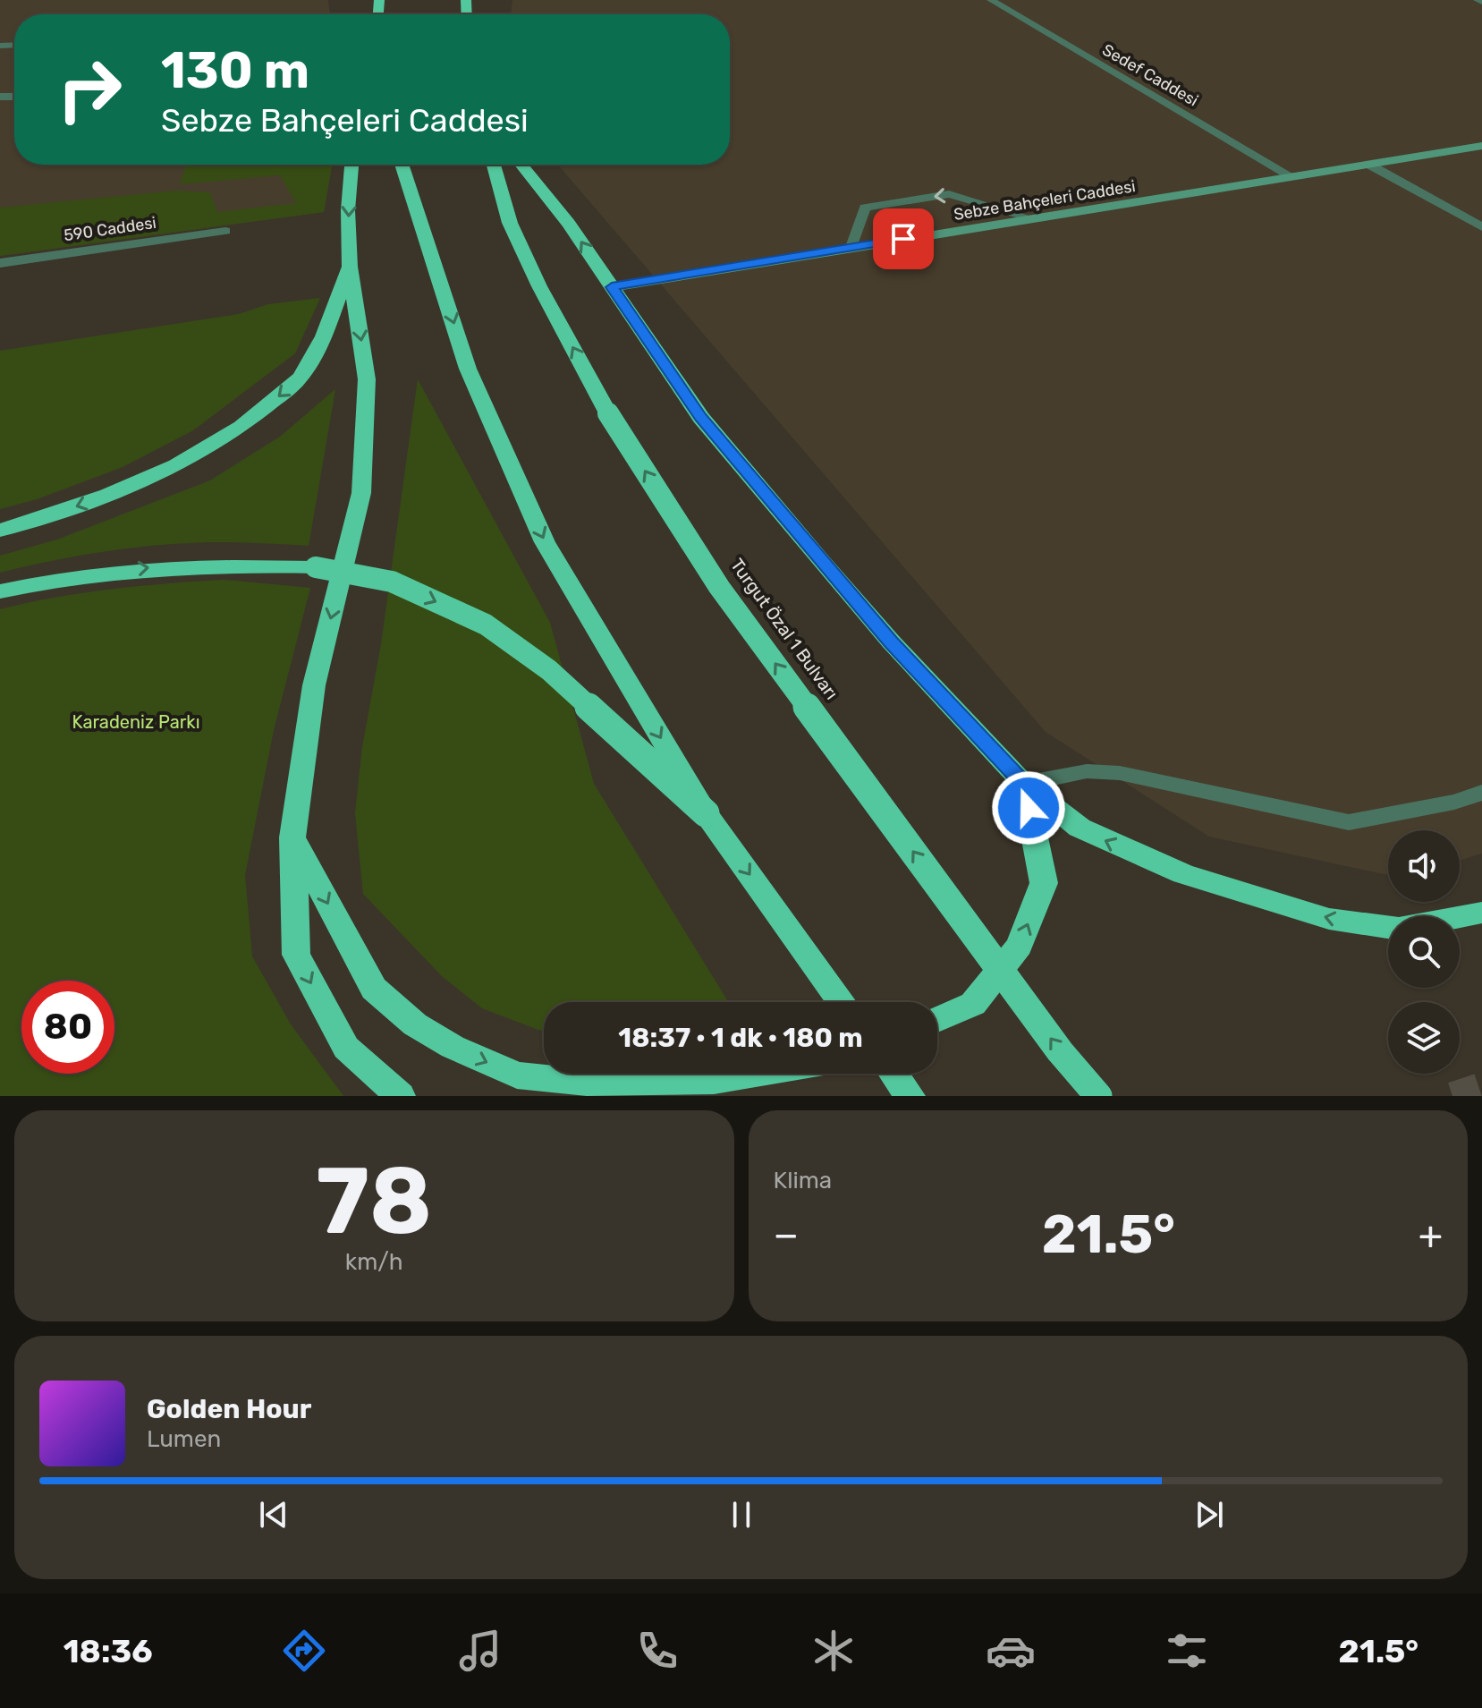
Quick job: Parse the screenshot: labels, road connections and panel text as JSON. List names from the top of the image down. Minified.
{"streets":{"highway":["Turgut Özal 1 Bulvarı"],"street":["Sedef Caddesi","Sebze Bahçeleri Caddesi","590 Caddesi"]},"crossings":[["Sedef Caddesi","Sebze Bahçeleri Caddesi"]],"parks":["Karadeniz Parkı"],"page":{"turn":["130 m","Sebze Bahçeleri Caddesi"],"limit":"80","trip":"18:37 · 1 dk · 180 m","tile":[["78","km/h"],"Klima"],"heat":["−","21.5°","+"],"song":["Golden Hour","Lumen"],"tabs":["18:36","21.5°"]}}
